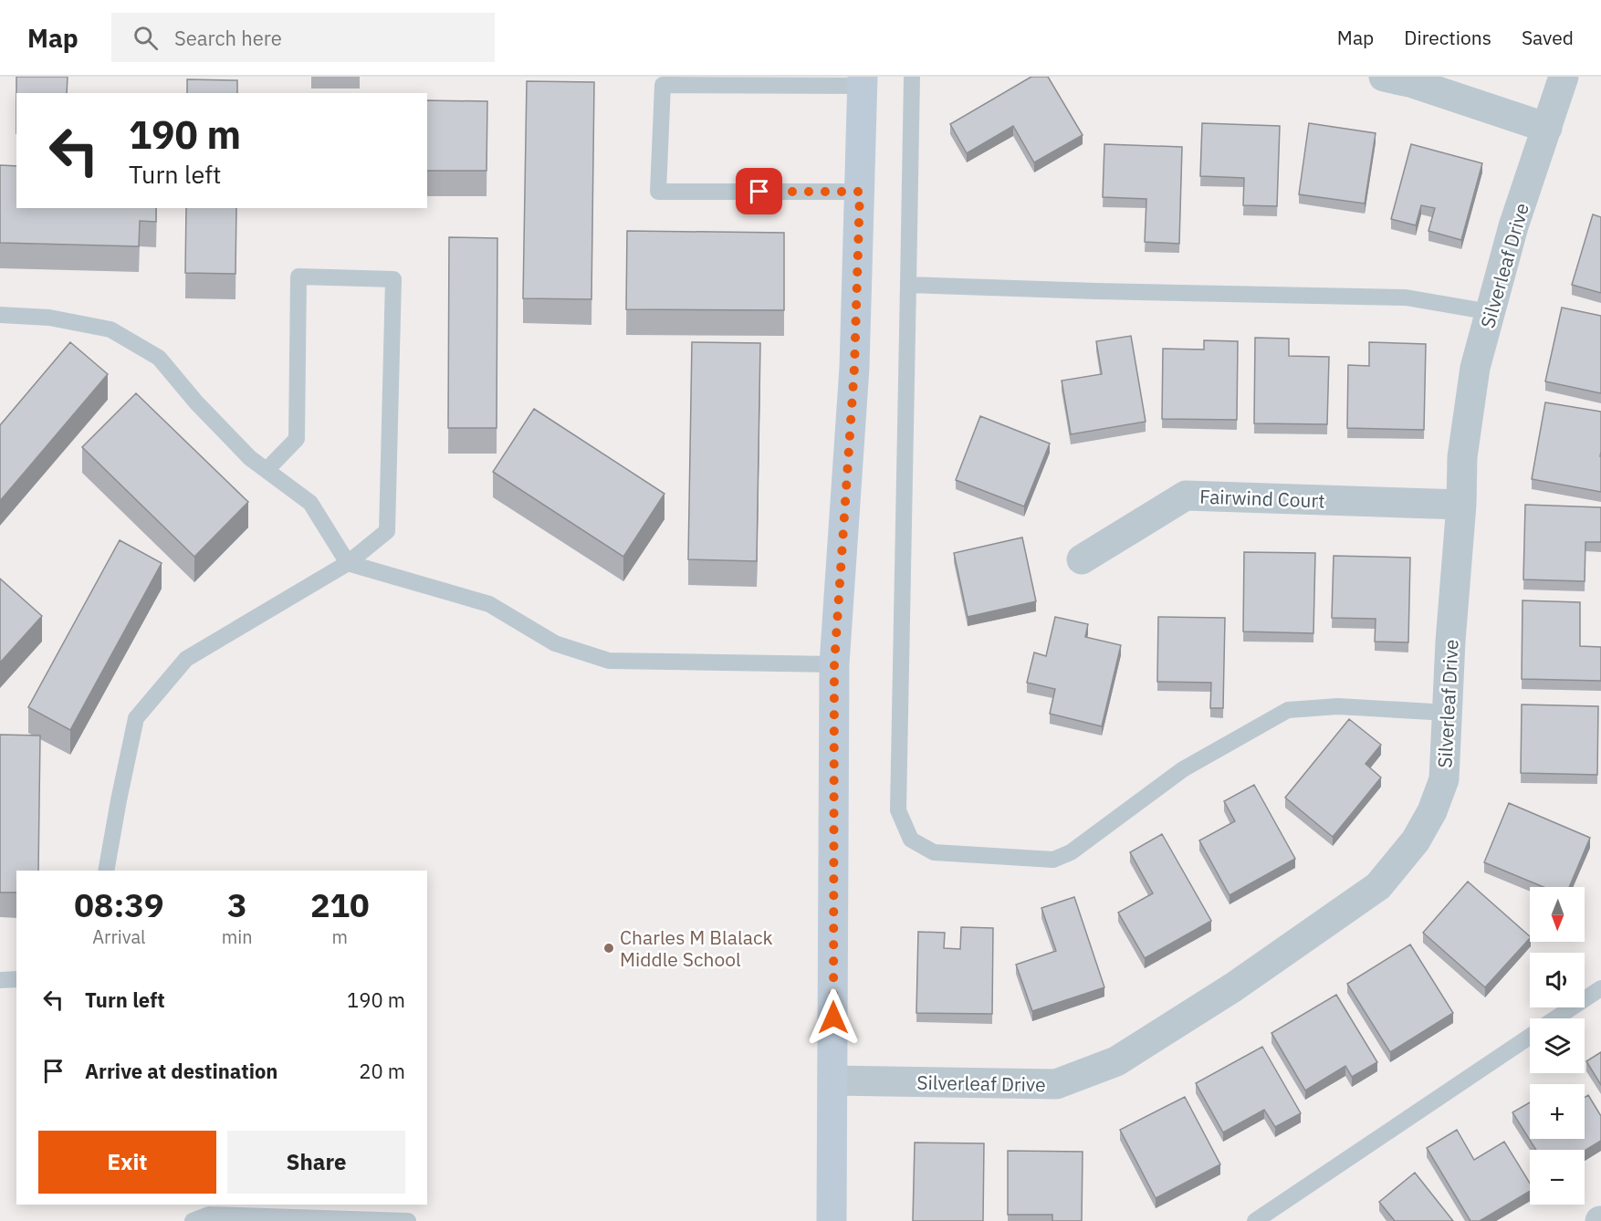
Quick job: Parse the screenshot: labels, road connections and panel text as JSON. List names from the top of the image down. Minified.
{"streets":{"street":["Silverleaf Drive","Fairwind Court"]},"crossings":[["Silverleaf Drive","Fairwind Court"]],"places":["Charles M Blalack Middle School"],"north":"bottom","page":{"header":"Map","search":"Search here","nav":["Map","Directions","Saved"],"turn":["190 m","Turn left"],"eta":["08:39","Arrival","3","min","210","m"],"map_buttons":["+","−"],"list":[{"name":"Turn left","value":"190 m"},{"name":"Arrive at destination","value":"20 m"}],"buttons":["Exit","Share"]}}
